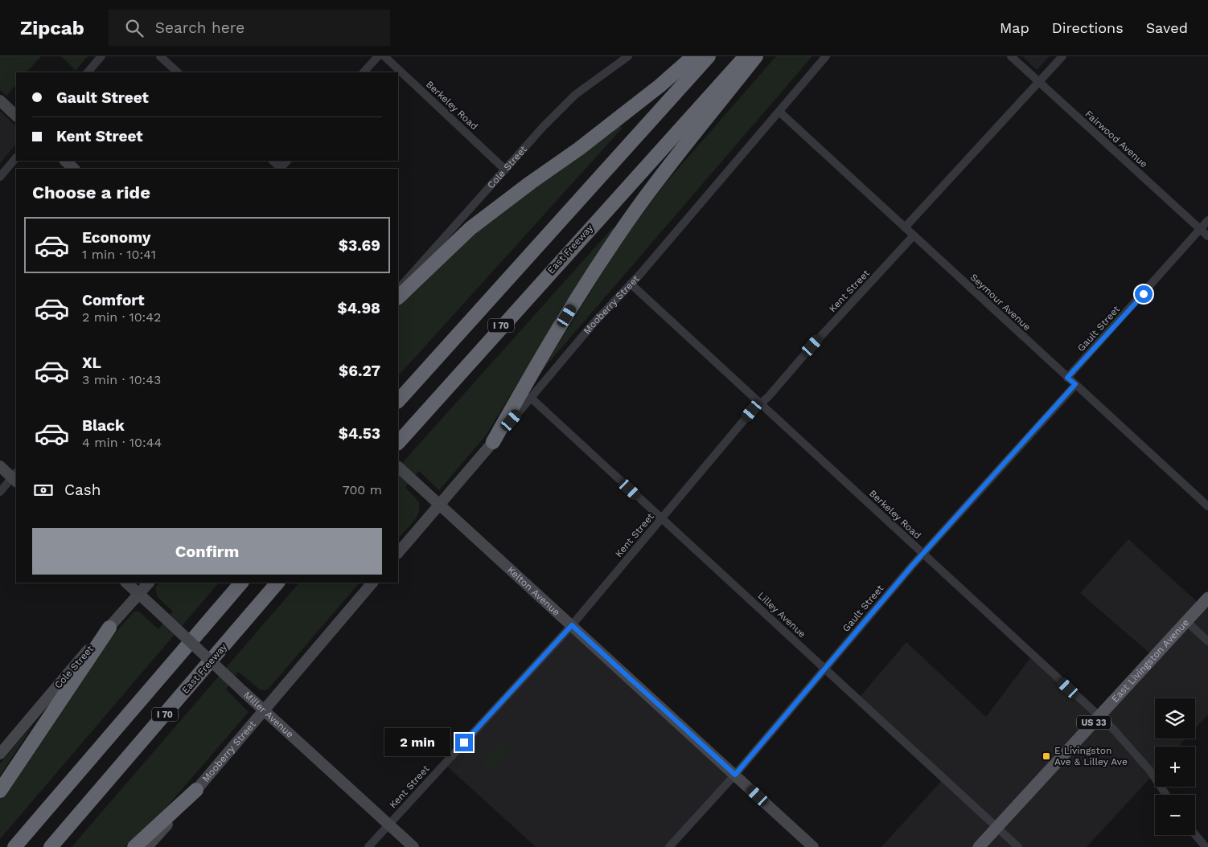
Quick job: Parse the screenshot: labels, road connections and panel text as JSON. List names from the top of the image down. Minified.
{"streets":{"highway":["East Freeway","I 70"],"main road":["Cole Street","Mooberry Street","Kelton Avenue","East Livingston Avenue","Miller Avenue","US 33"],"street":["Berkeley Road","Fairwood Avenue","Kent Street","Seymour Avenue","Gault Street","Lilley Avenue"]},"crossings":[["Berkeley Road","Cole Street"],["Berkeley Road","Kent Street"],["Berkeley Road","Mooberry Street"],["Berkeley Road","Gault Street"],["Berkeley Road","East Livingston Avenue"],["Fairwood Avenue","Gault Street"],["Cole Street","Miller Avenue"],["Kent Street","Seymour Avenue"],["Kent Street","Kelton Avenue"],["Kent Street","Lilley Avenue"],["Kent Street","Miller Avenue"],["Seymour Avenue","Mooberry Street"],["Seymour Avenue","Gault Street"],["Mooberry Street","Kelton Avenue"],["Mooberry Street","Lilley Avenue"],["Mooberry Street","Miller Avenue"],["Gault Street","Kelton Avenue"],["Gault Street","Lilley Avenue"],["Lilley Avenue","East Livingston Avenue"]],"places":{"transit":["E Livingston Ave & Lilley Ave"]},"page":{"header":"Zipcab","search":"Search here","nav":["Map","Directions","Saved"],"banner":["Gault Street","Kent Street"],"heading":"Choose a ride","list":[{"name":"Economy","note":"1 min · 10:41","value":"$3.69"},{"name":"Comfort","note":"2 min · 10:42","value":"$4.98"},{"name":"XL","note":"3 min · 10:43","value":"$6.27"},{"name":"Black","note":"4 min · 10:44","value":"$4.53"}],"pay":["Cash","700 m"],"buttons":"Confirm","map_buttons":["+","−"],"bubble":"2 min"}}
